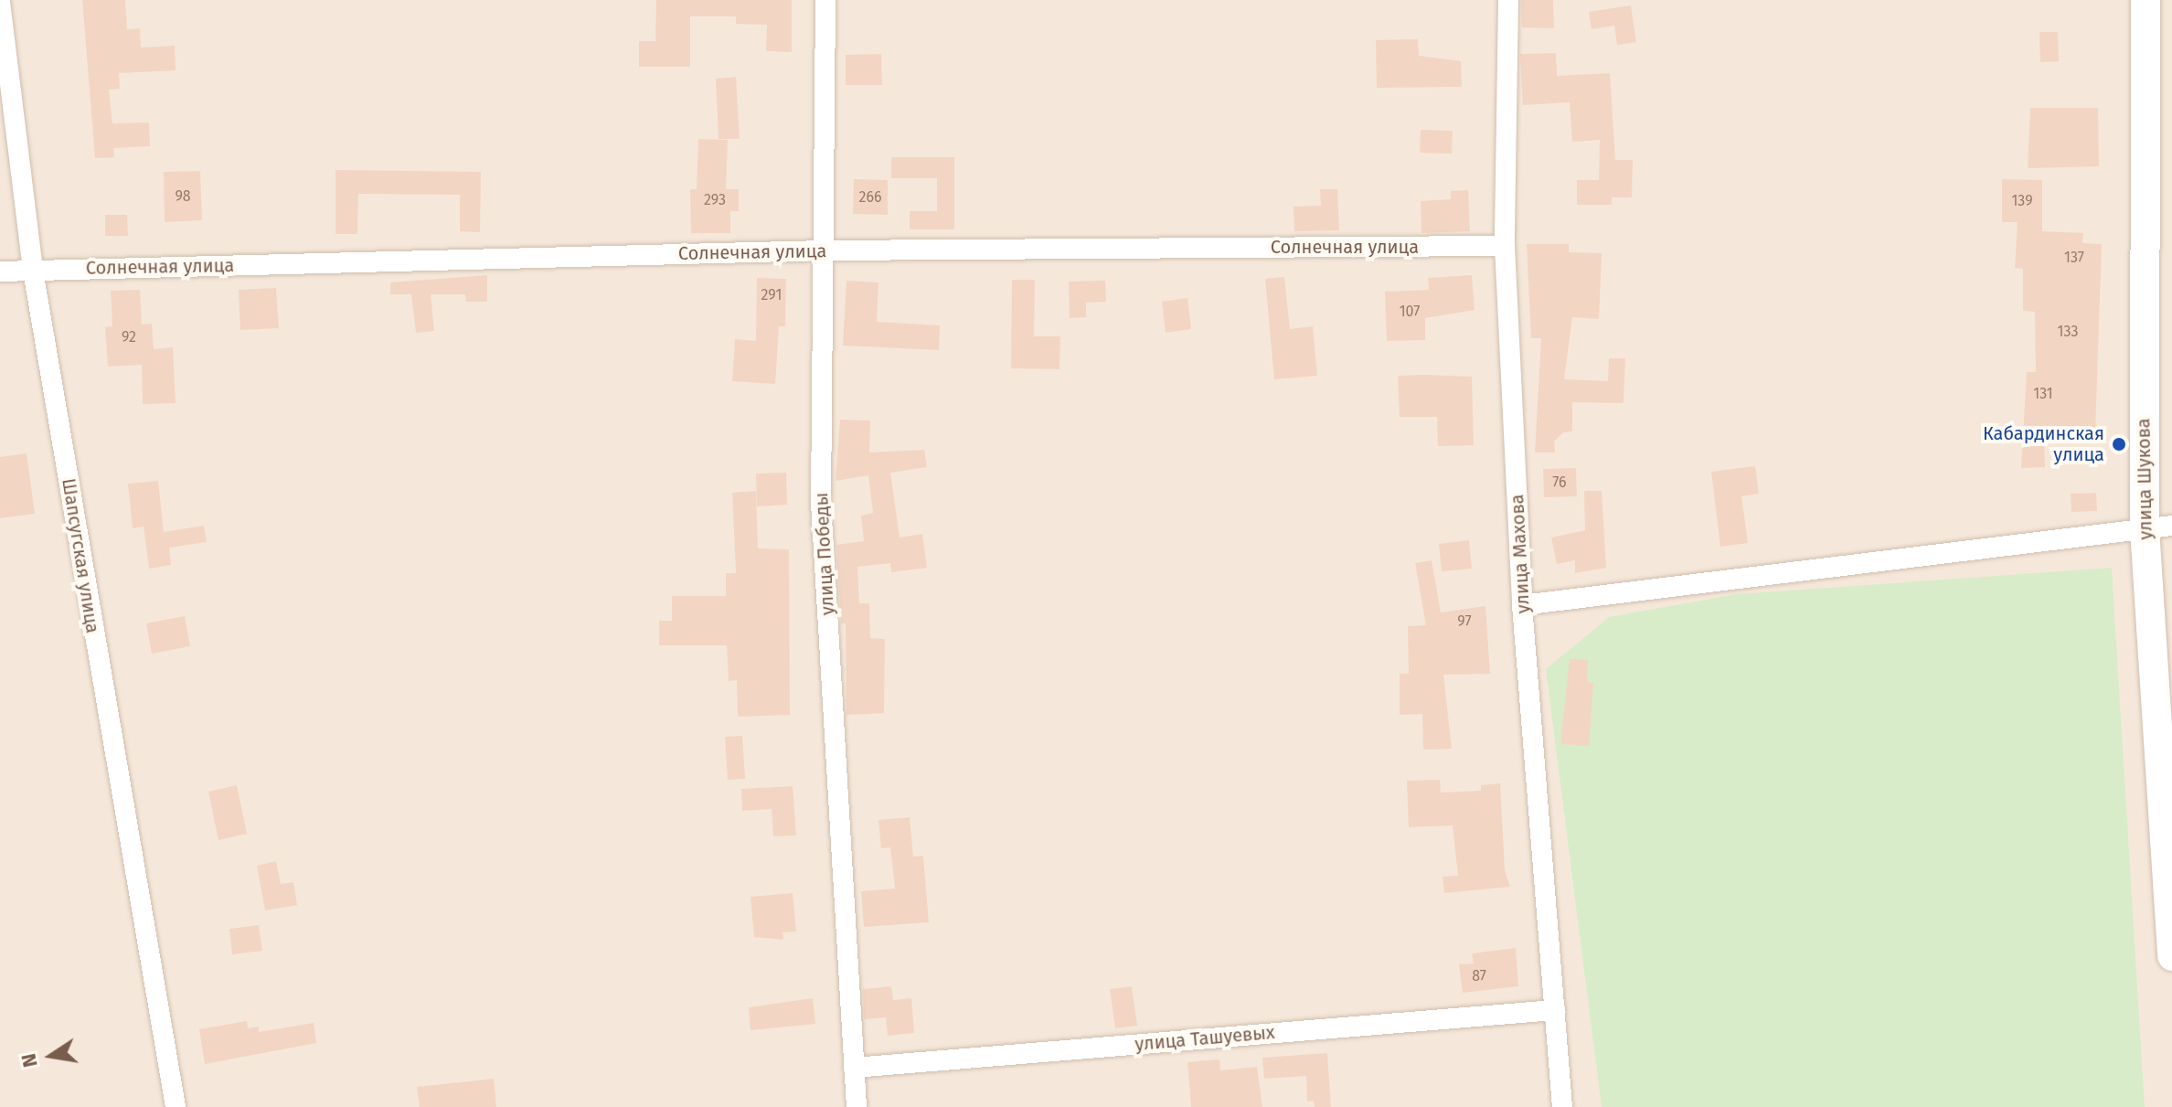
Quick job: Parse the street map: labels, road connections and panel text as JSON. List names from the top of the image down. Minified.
{"streets":{"main road":["улица Шукова"],"street":["Солнечная улица","улица Победы","улица Махова","Шапсугская улица","улица Ташуевых"]},"crossings":[["Солнечная улица","улица Победы"],["Солнечная улица","улица Махова"],["Солнечная улица","Шапсугская улица"],["улица Победы","улица Ташуевых"],["улица Махова","улица Ташуевых"]],"places":["Кабардинская улица"],"house_numbers":["98","266","293","139","137","291","107","133","92","131","76","97","87"],"north":"left"}
